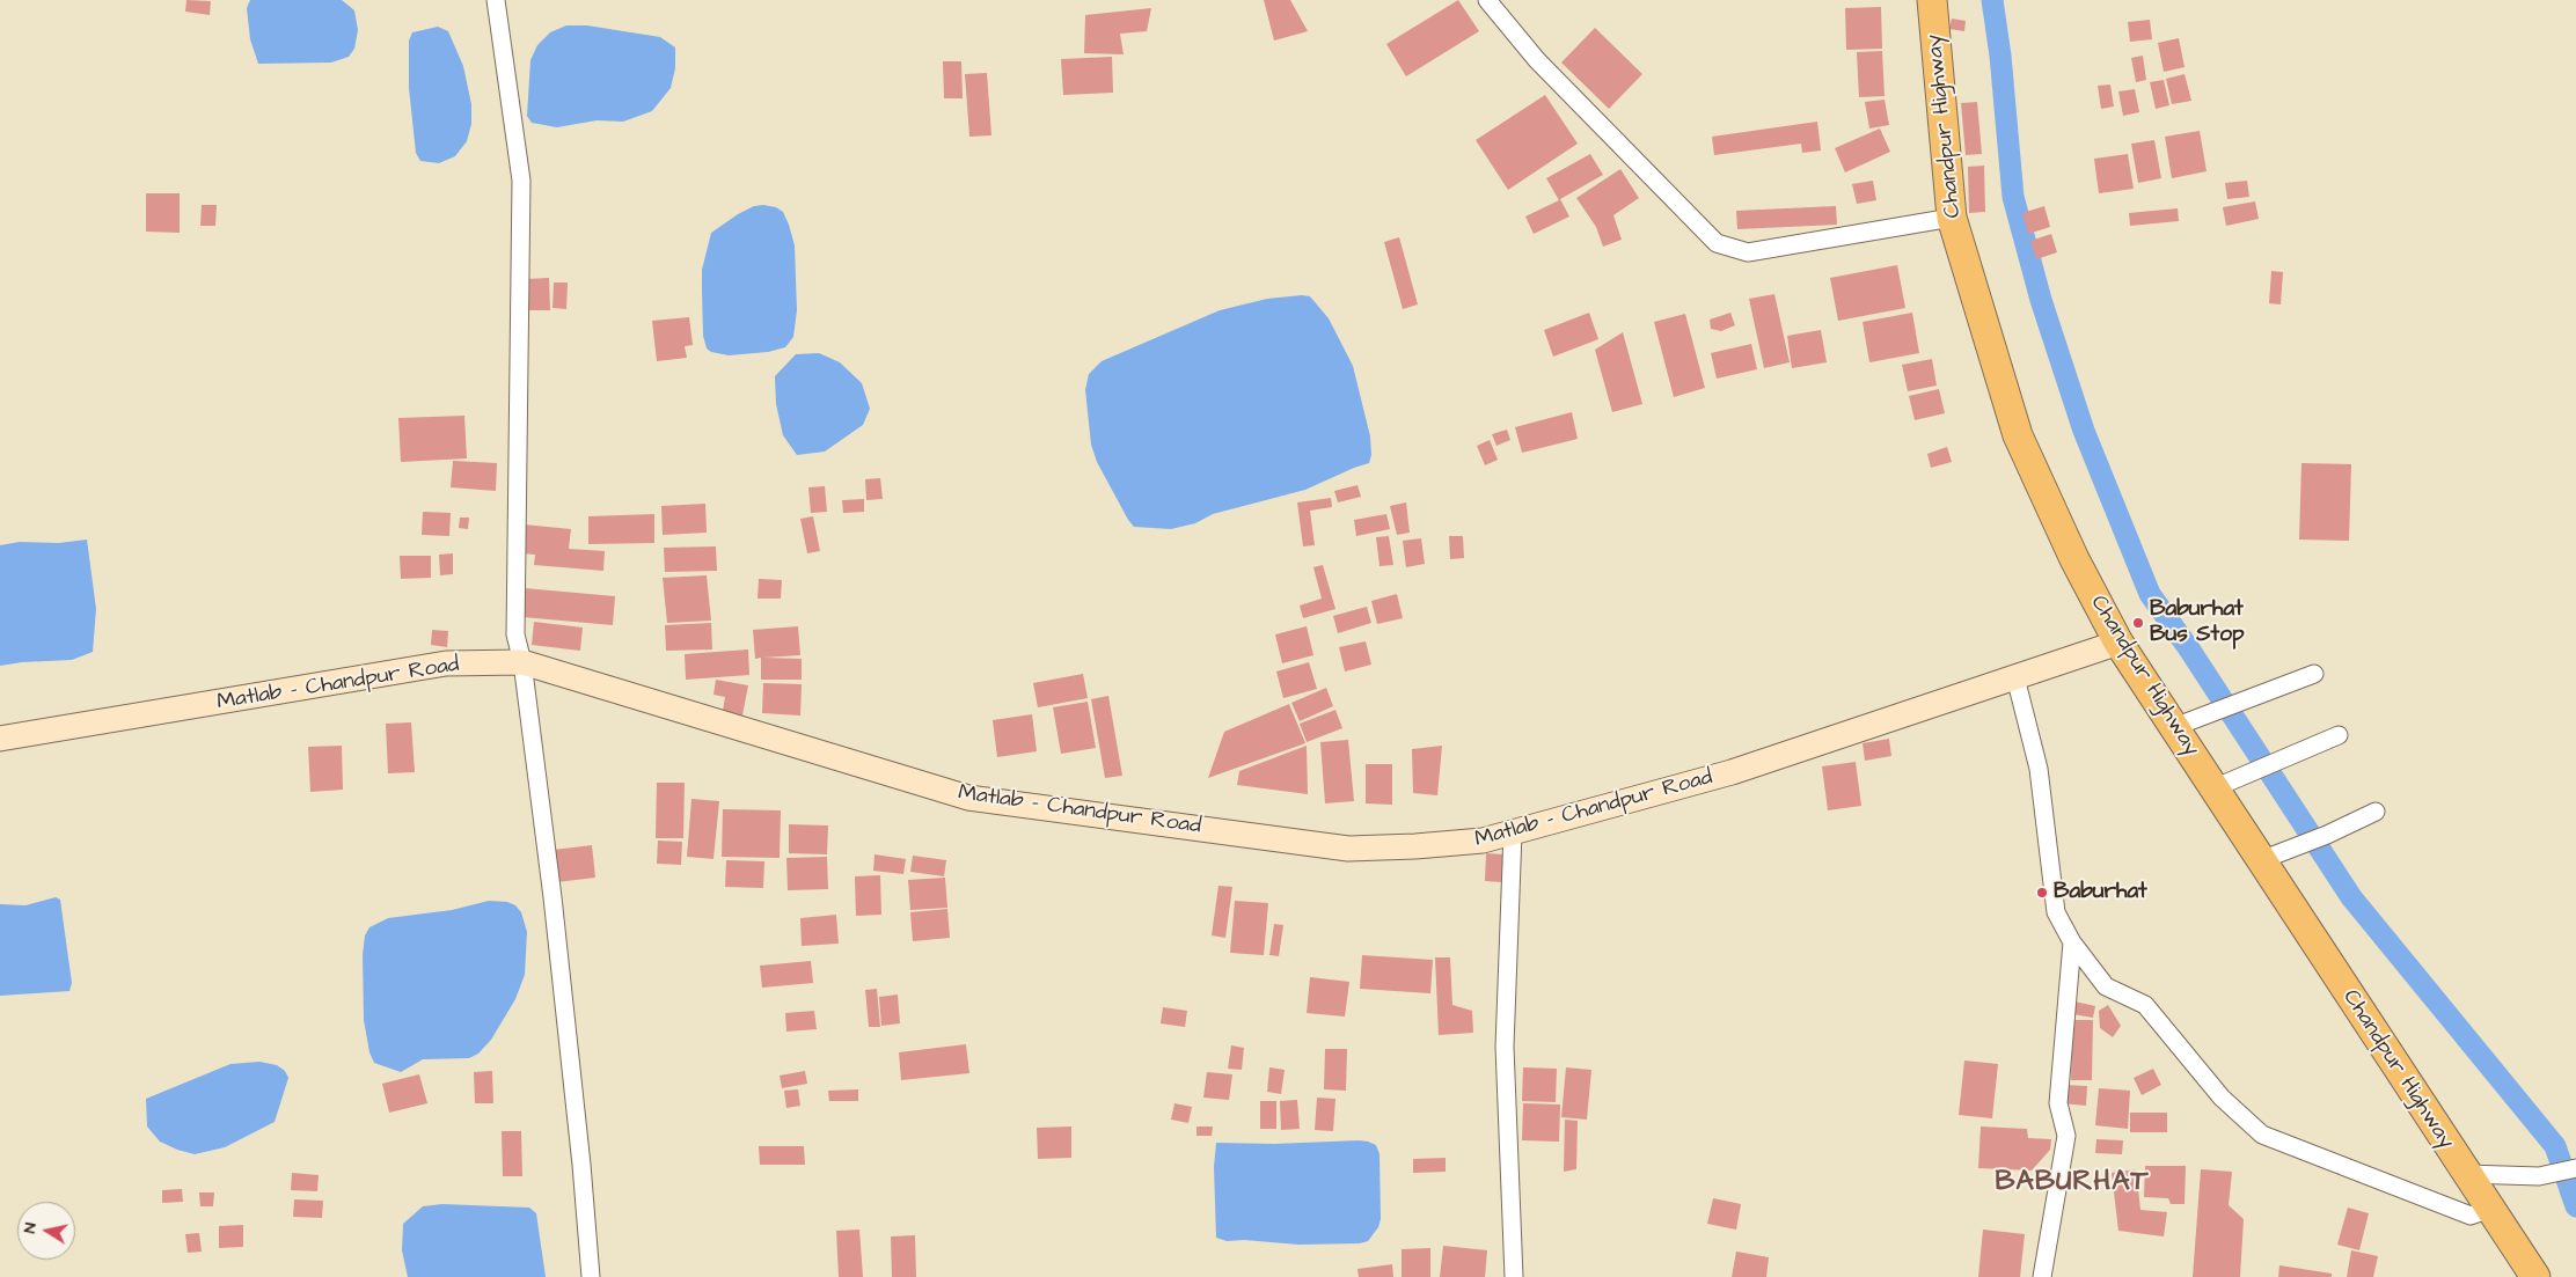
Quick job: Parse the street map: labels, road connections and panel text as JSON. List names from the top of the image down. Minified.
{"streets":{"main road":["Chandpur Highway","Matlab - Chandpur Road"]},"crossings":[["Chandpur Highway","Matlab - Chandpur Road"]],"districts":["BABURHAT"],"places":["Baburhat Bus Stop","Baburhat"],"north":"left"}
